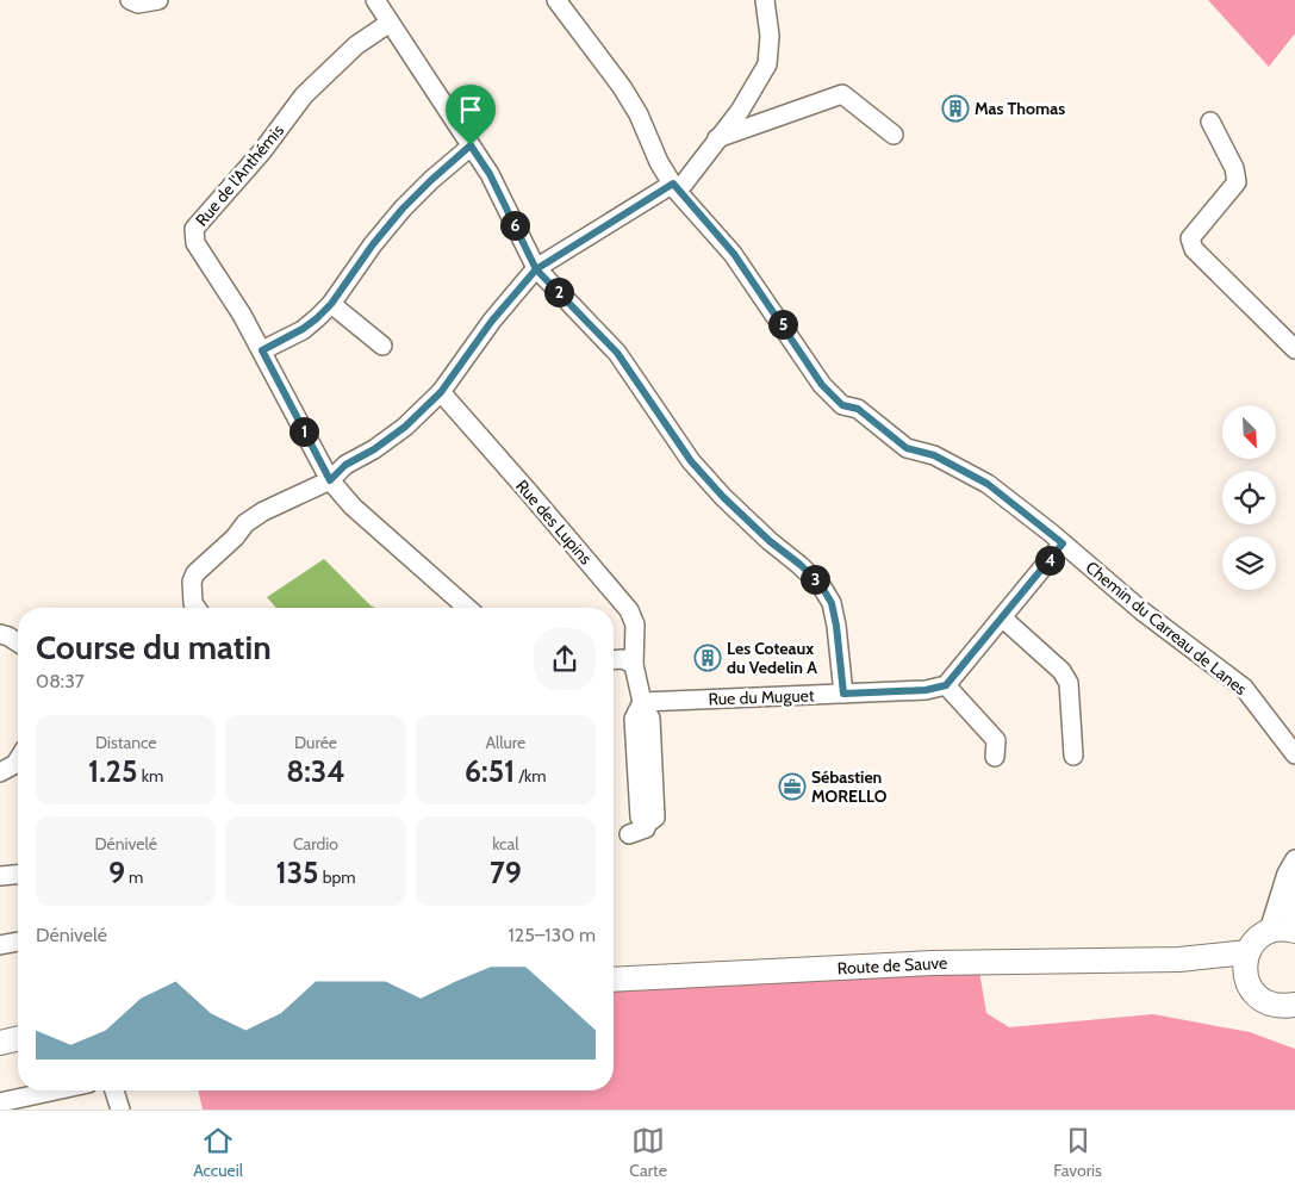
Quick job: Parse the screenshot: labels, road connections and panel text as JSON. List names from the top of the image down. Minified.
{"streets":{"main road":["Route de Sauve"],"street":["Rue de l'Anthémis","Rue des Lupins","Chemin du Carreau de Lanes","Rue du Muguet"]},"crossings":[["Rue des Lupins","Rue du Muguet"]],"places":{"building":["Mas Thomas","Les Coteaux du Vedelin A"],"office":["Sébastien MORELLO"]},"north":"bottom right","page":{"pins":["6","2","5","1","4","3"],"heading":["Course du matin","08:37"],"stats":[["Distance","1.25 km"],["Durée","8:34"],["Allure","6:51 /km"],["Dénivelé","9 m"],["Cardio","135 bpm"],["kcal","79"]],"chart":["Dénivelé","125–130 m"],"tabs":["Accueil","Carte","Favoris"]}}
